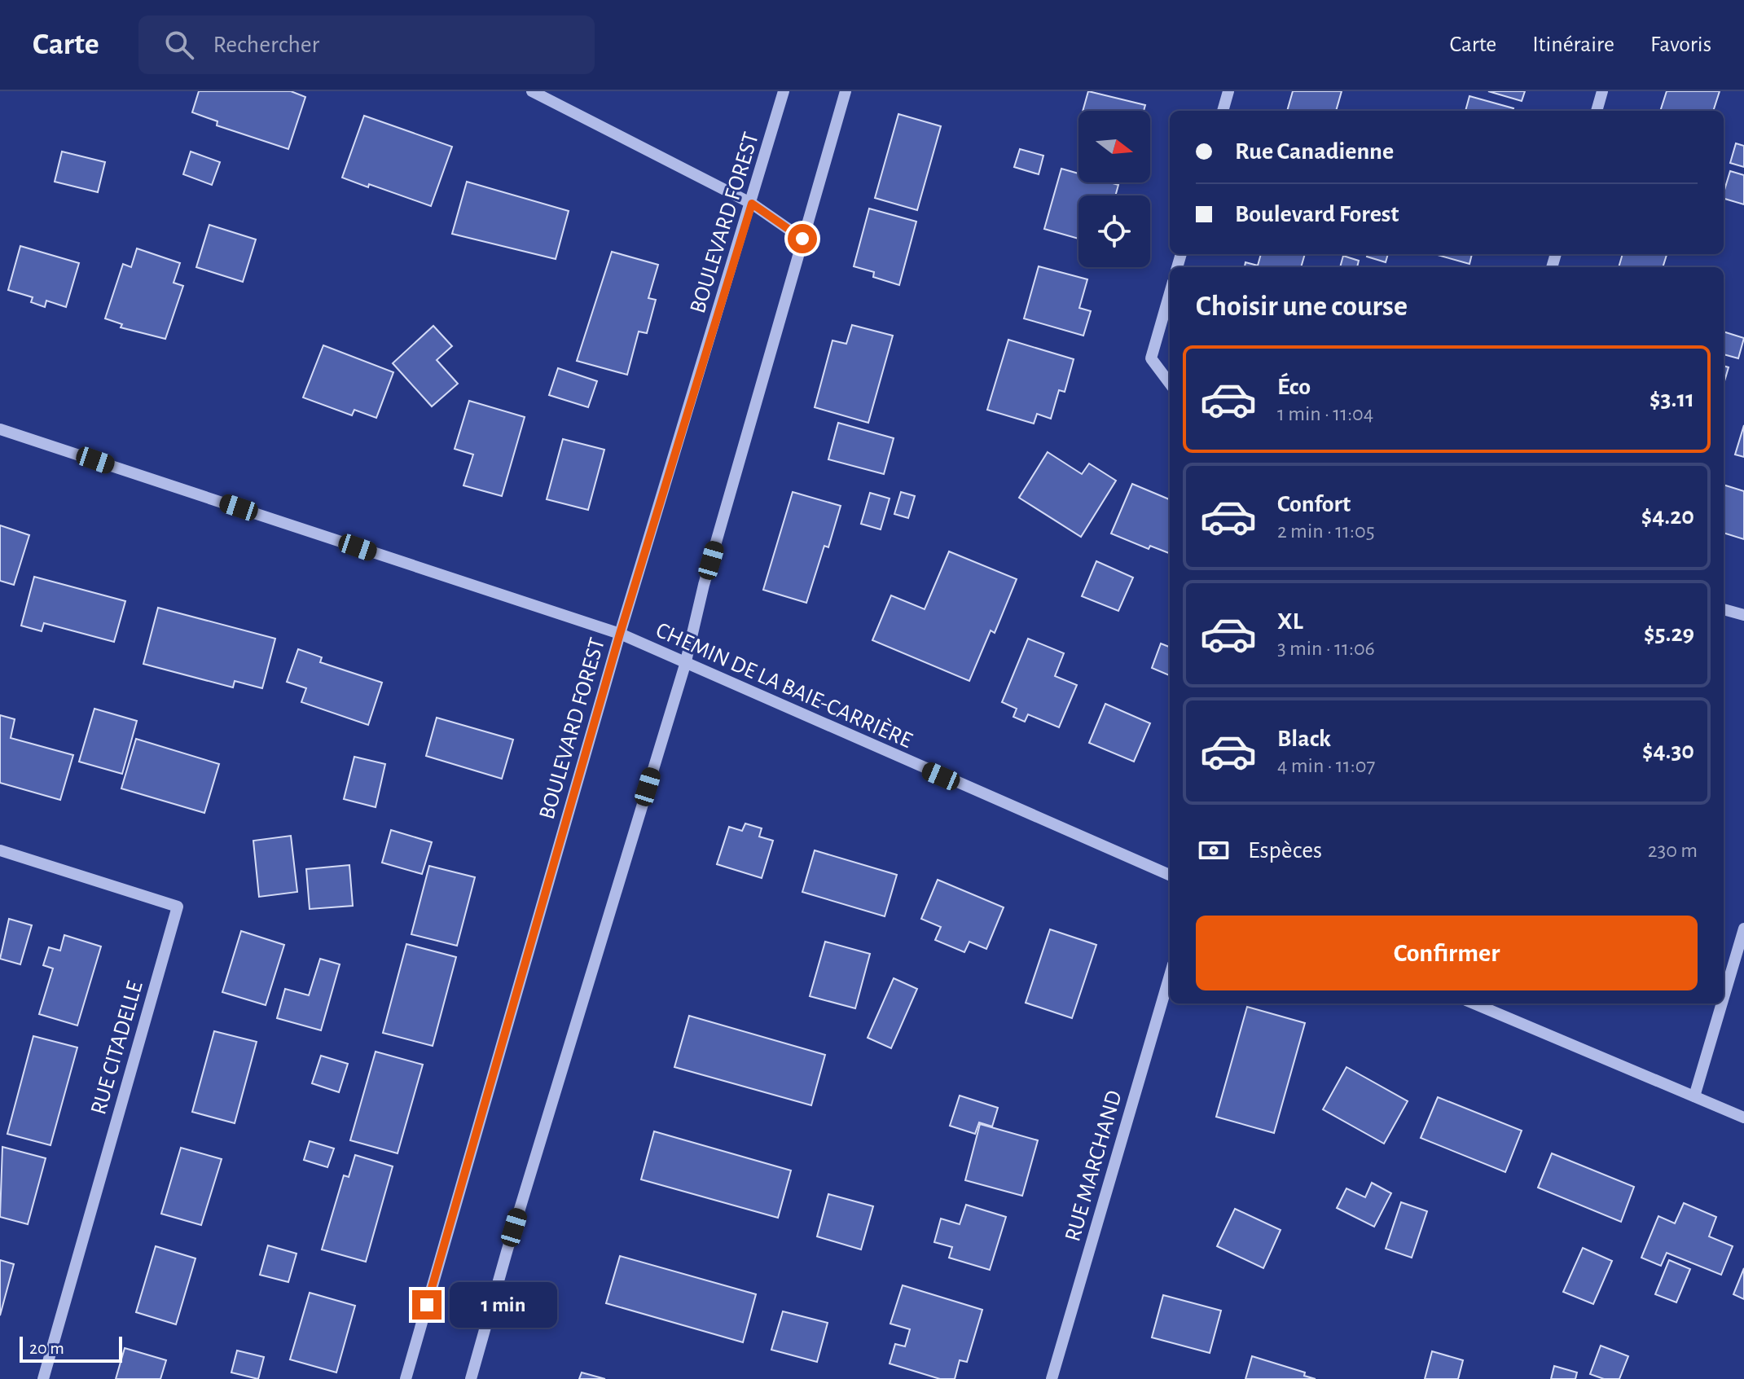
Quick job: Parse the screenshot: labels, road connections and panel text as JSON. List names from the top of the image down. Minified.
{"streets":{"street":["BOULEVARD FOREST","CHEMIN DE LA BAIE-CARRIÈRE","RUE CITADELLE","RUE MARCHAND"]},"crossings":[["BOULEVARD FOREST","CHEMIN DE LA BAIE-CARRIÈRE"]],"scale_bar":"20 m","north":"right","page":{"header":"Carte","search":"Rechercher","nav":["Carte","Itinéraire","Favoris"],"banner":["Rue Canadienne","Boulevard Forest"],"heading":"Choisir une course","list":[{"name":"Éco","note":"1 min · 11:04","value":"$3.11"},{"name":"Confort","note":"2 min · 11:05","value":"$4.20"},{"name":"XL","note":"3 min · 11:06","value":"$5.29"},{"name":"Black","note":"4 min · 11:07","value":"$4.30"}],"pay":["Espèces","230 m"],"buttons":"Confirmer","bubble":"1 min","scale":"20 m"}}
